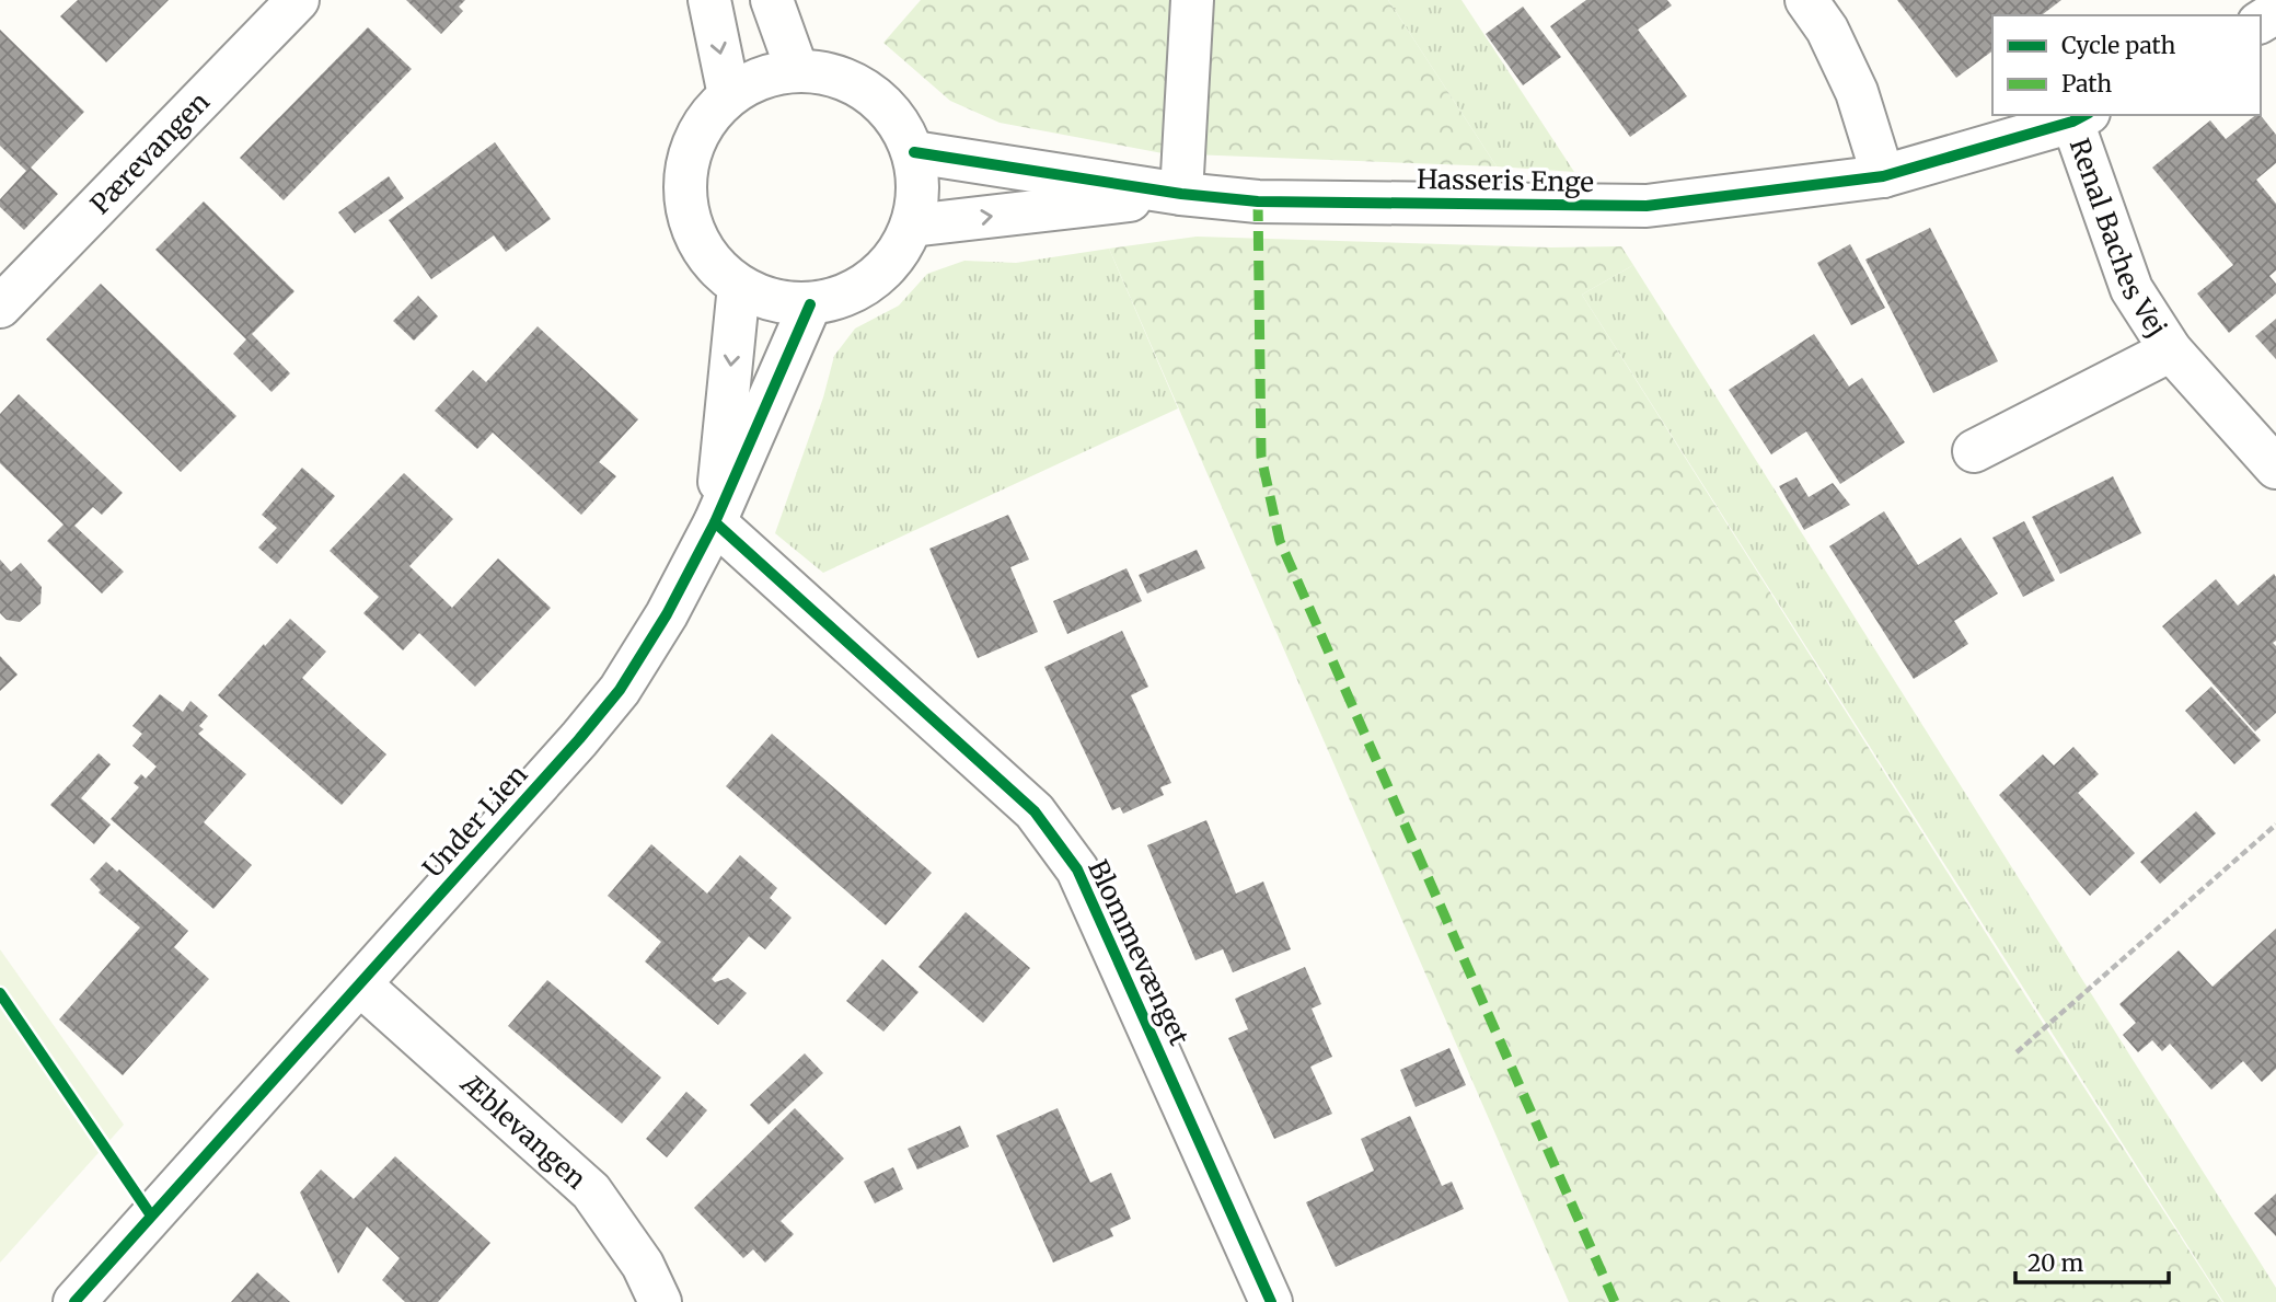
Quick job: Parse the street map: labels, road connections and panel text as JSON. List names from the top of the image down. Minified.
{"streets":{"street":["Pærevangen","Hasseris Enge","Renal Baches Vej","Under Lien","Blommevænget","Æblevangen"]},"crossings":[["Hasseris Enge","Renal Baches Vej"],["Hasseris Enge","Under Lien"],["Under Lien","Blommevænget"],["Under Lien","Æblevangen"]],"legend":["Cycle path","Path"],"scale_bar":"20 m"}
